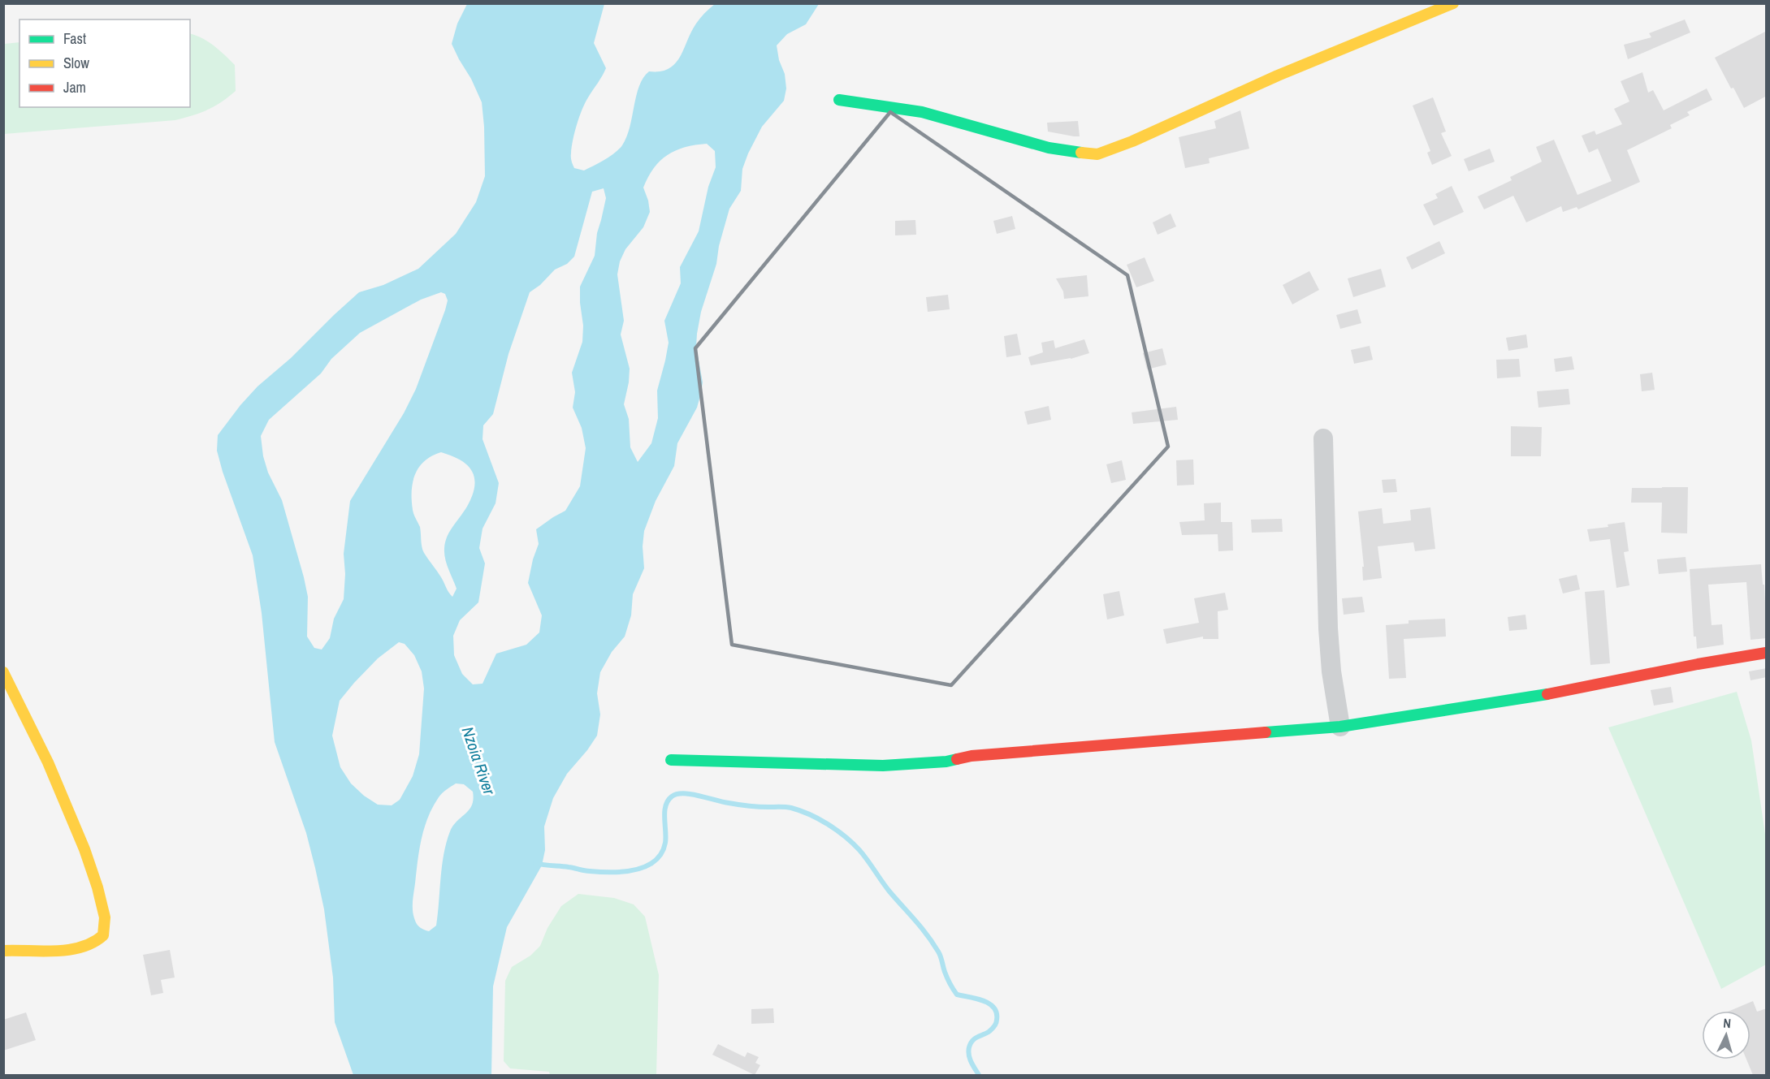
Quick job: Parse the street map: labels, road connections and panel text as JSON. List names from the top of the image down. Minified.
{"water":["Nzoia River"],"legend":["Fast","Slow","Jam"],"north":"top"}
